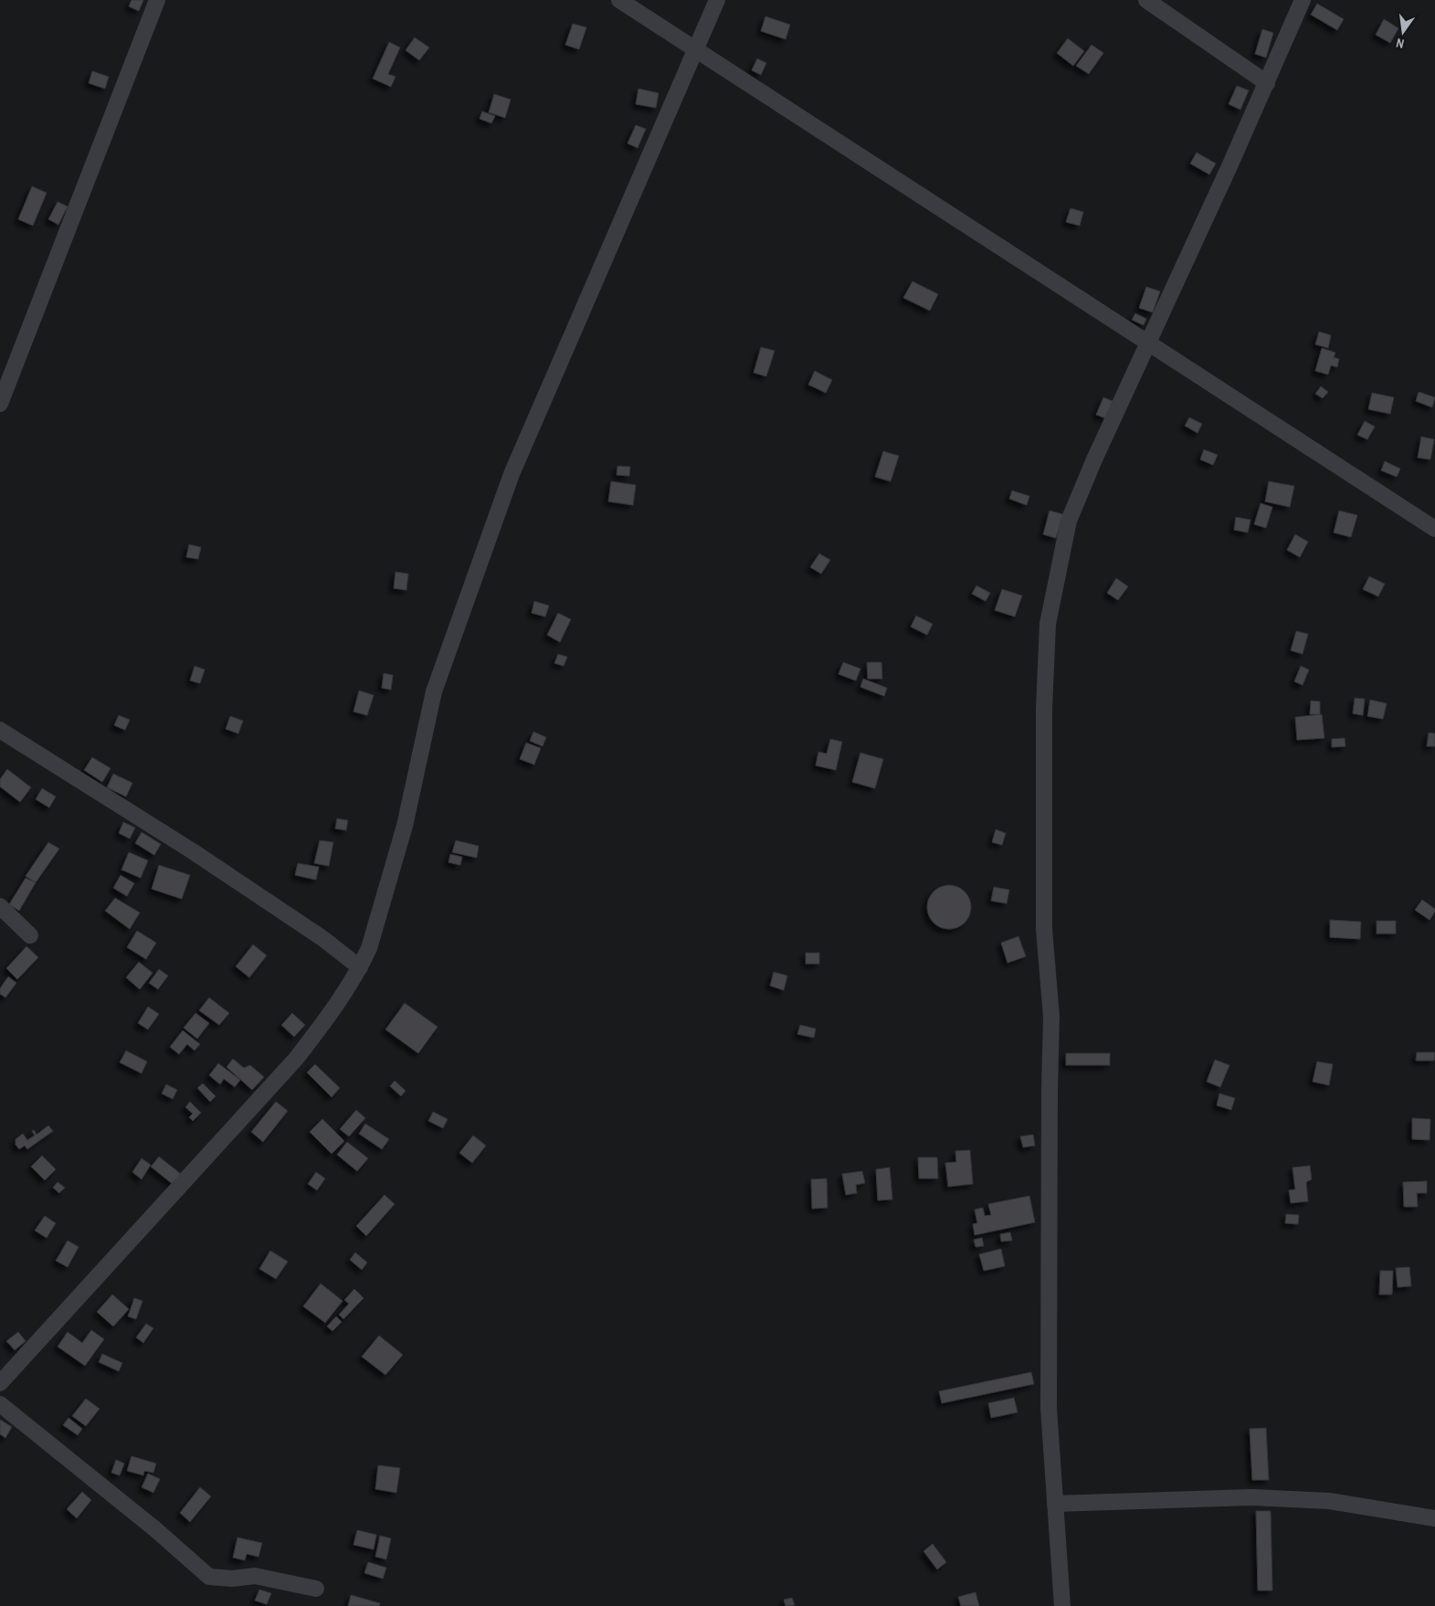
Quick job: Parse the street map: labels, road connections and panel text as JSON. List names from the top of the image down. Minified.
{"north":"bottom"}
